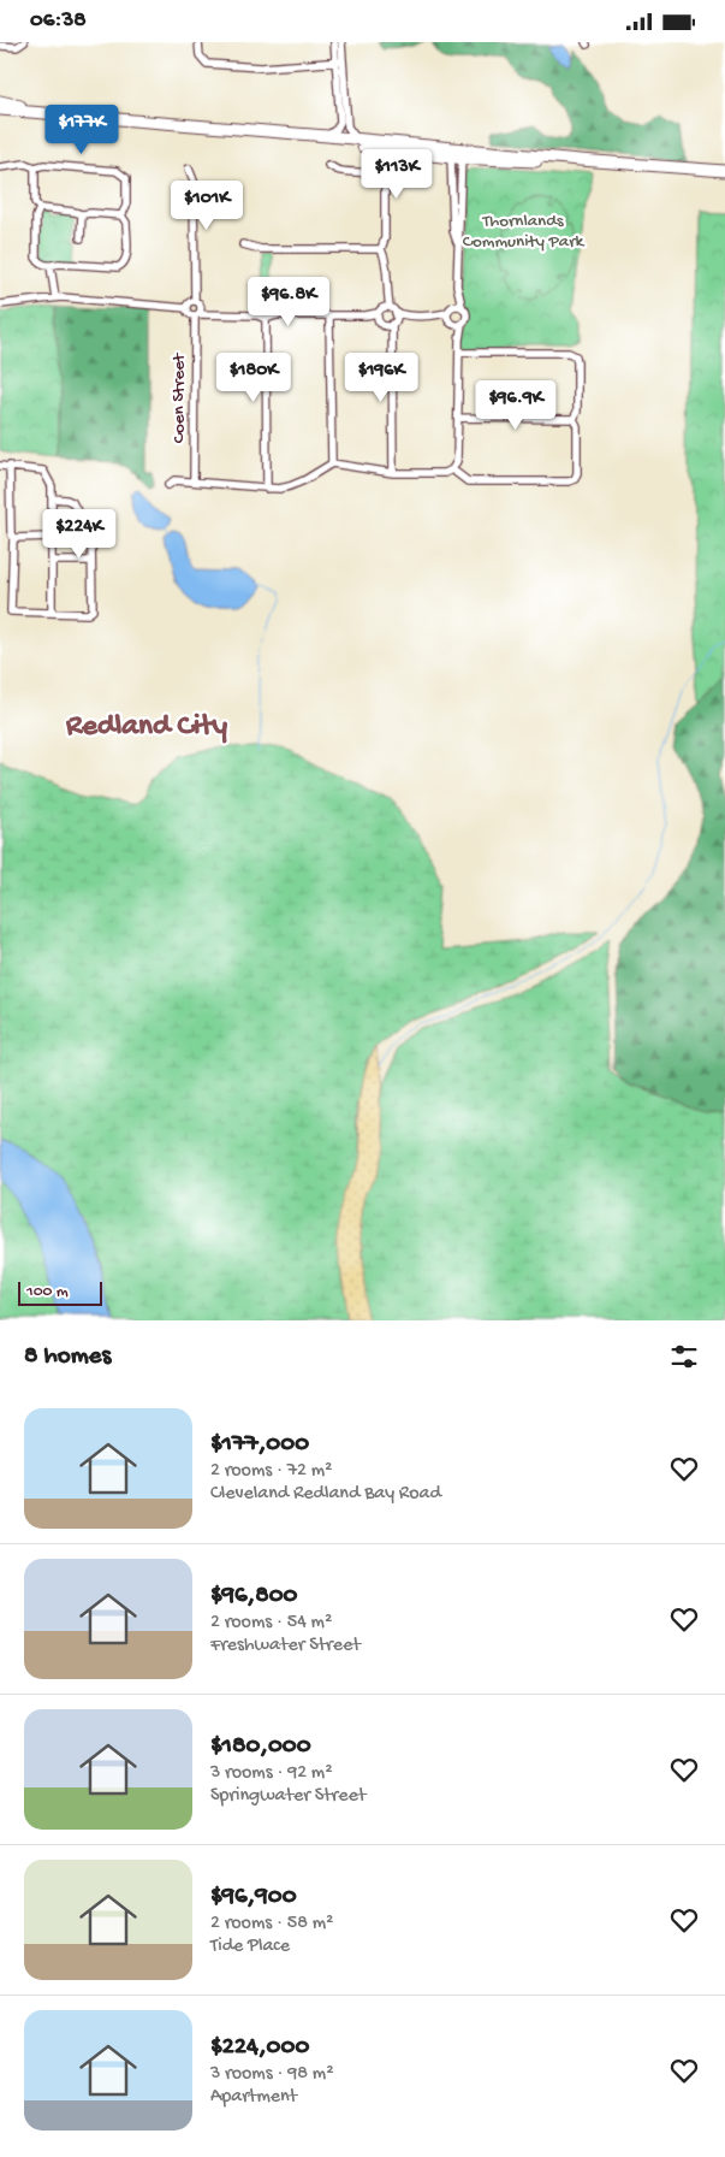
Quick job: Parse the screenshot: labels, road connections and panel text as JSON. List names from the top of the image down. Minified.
{"streets":{"street":["Coen Street"]},"districts":["Redland City"],"parks":["Thornlands Community Park"],"scale_bar":"100 m","page":{"status":"06:38","price":["$177K","$113K","$101K","$96.8K","$180K","$196K","$96.9K","$224K"],"scale":"100 m","heading":"8 homes","list":[{"name":"$177,000","note":"2 rooms · 72 m² · Cleveland Redland Bay Road"},{"name":"$96,800","note":"2 rooms · 54 m² · Freshwater Street"},{"name":"$180,000","note":"3 rooms · 92 m² · Springwater Street"},{"name":"$96,900","note":"2 rooms · 58 m² · Tide Place"},{"name":"$224,000","note":"3 rooms · 98 m² · Apartment"}]}}
